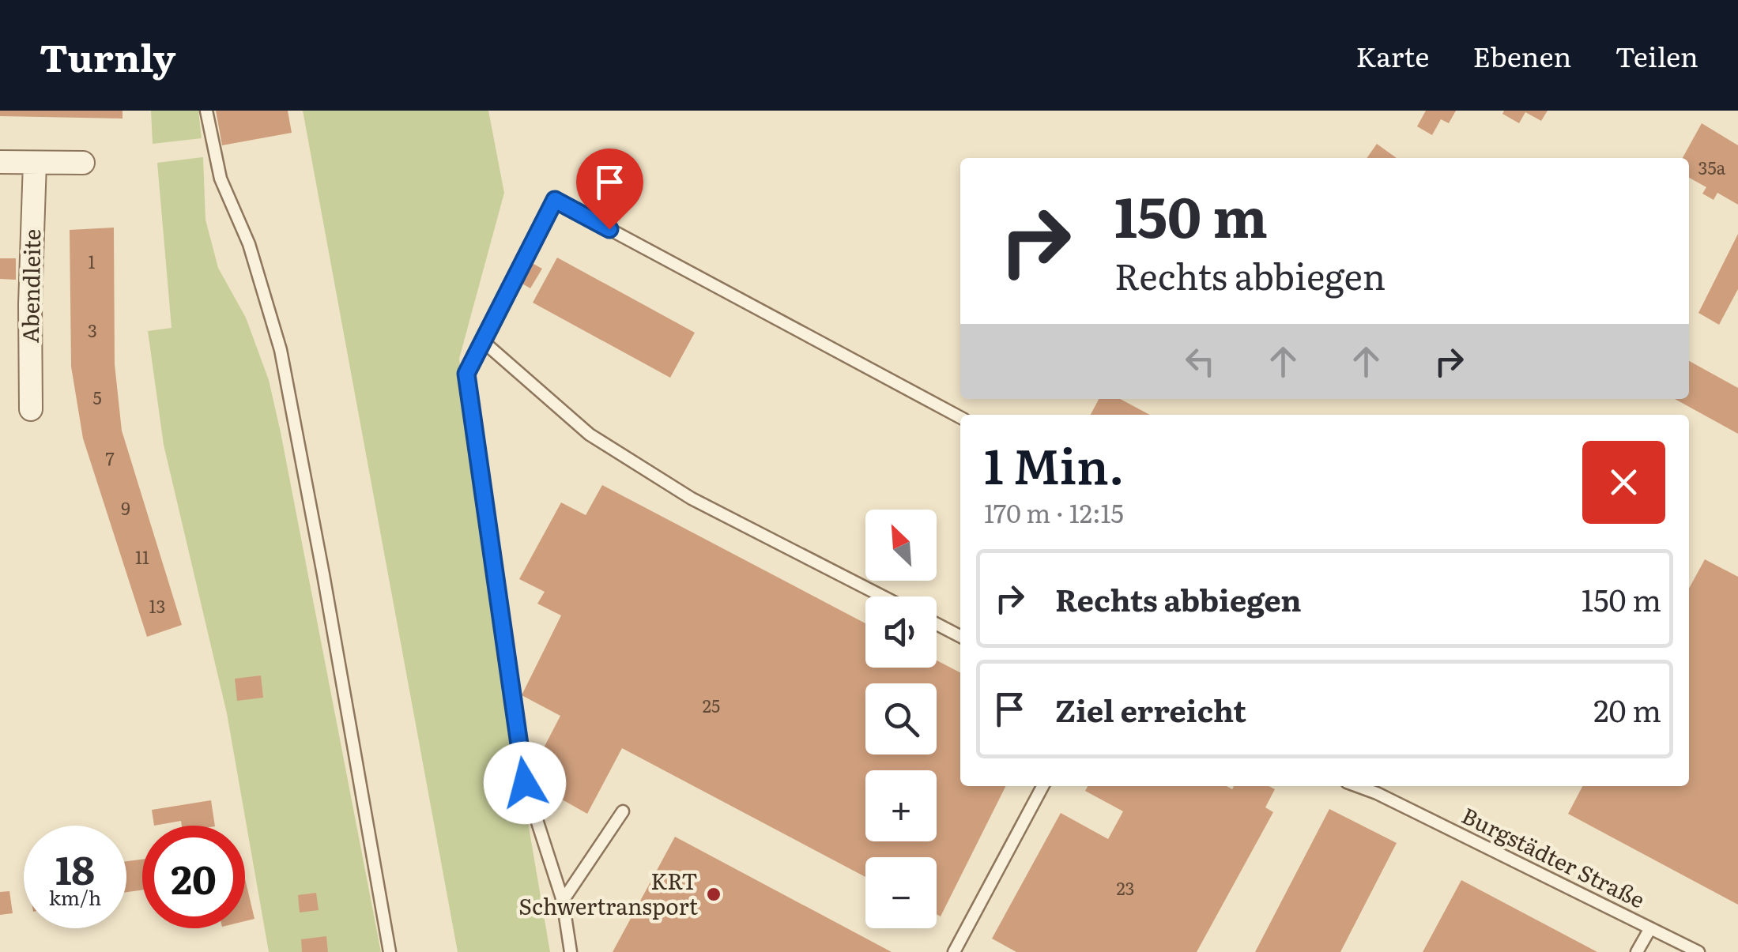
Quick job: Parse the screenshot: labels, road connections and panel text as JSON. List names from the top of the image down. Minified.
{"streets":{"street":["Abendleite"],"lane":["Burgstädter Straße"]},"places":["KRT Schwertransport"],"house_numbers":["35a","1","3","5","7","9","11","13","25","23"],"north":"top left","page":{"header":"Turnly","nav":["Karte","Ebenen","Teilen"],"turn":["150 m","Rechts abbiegen"],"heading":["1 Min.","170 m · 12:15"],"map_buttons":["+","−"],"list":[{"name":"Rechts abbiegen","value":"150 m"},{"name":"Ziel erreicht","value":"20 m"}],"speed":"18 km/h","limit":"20"}}
